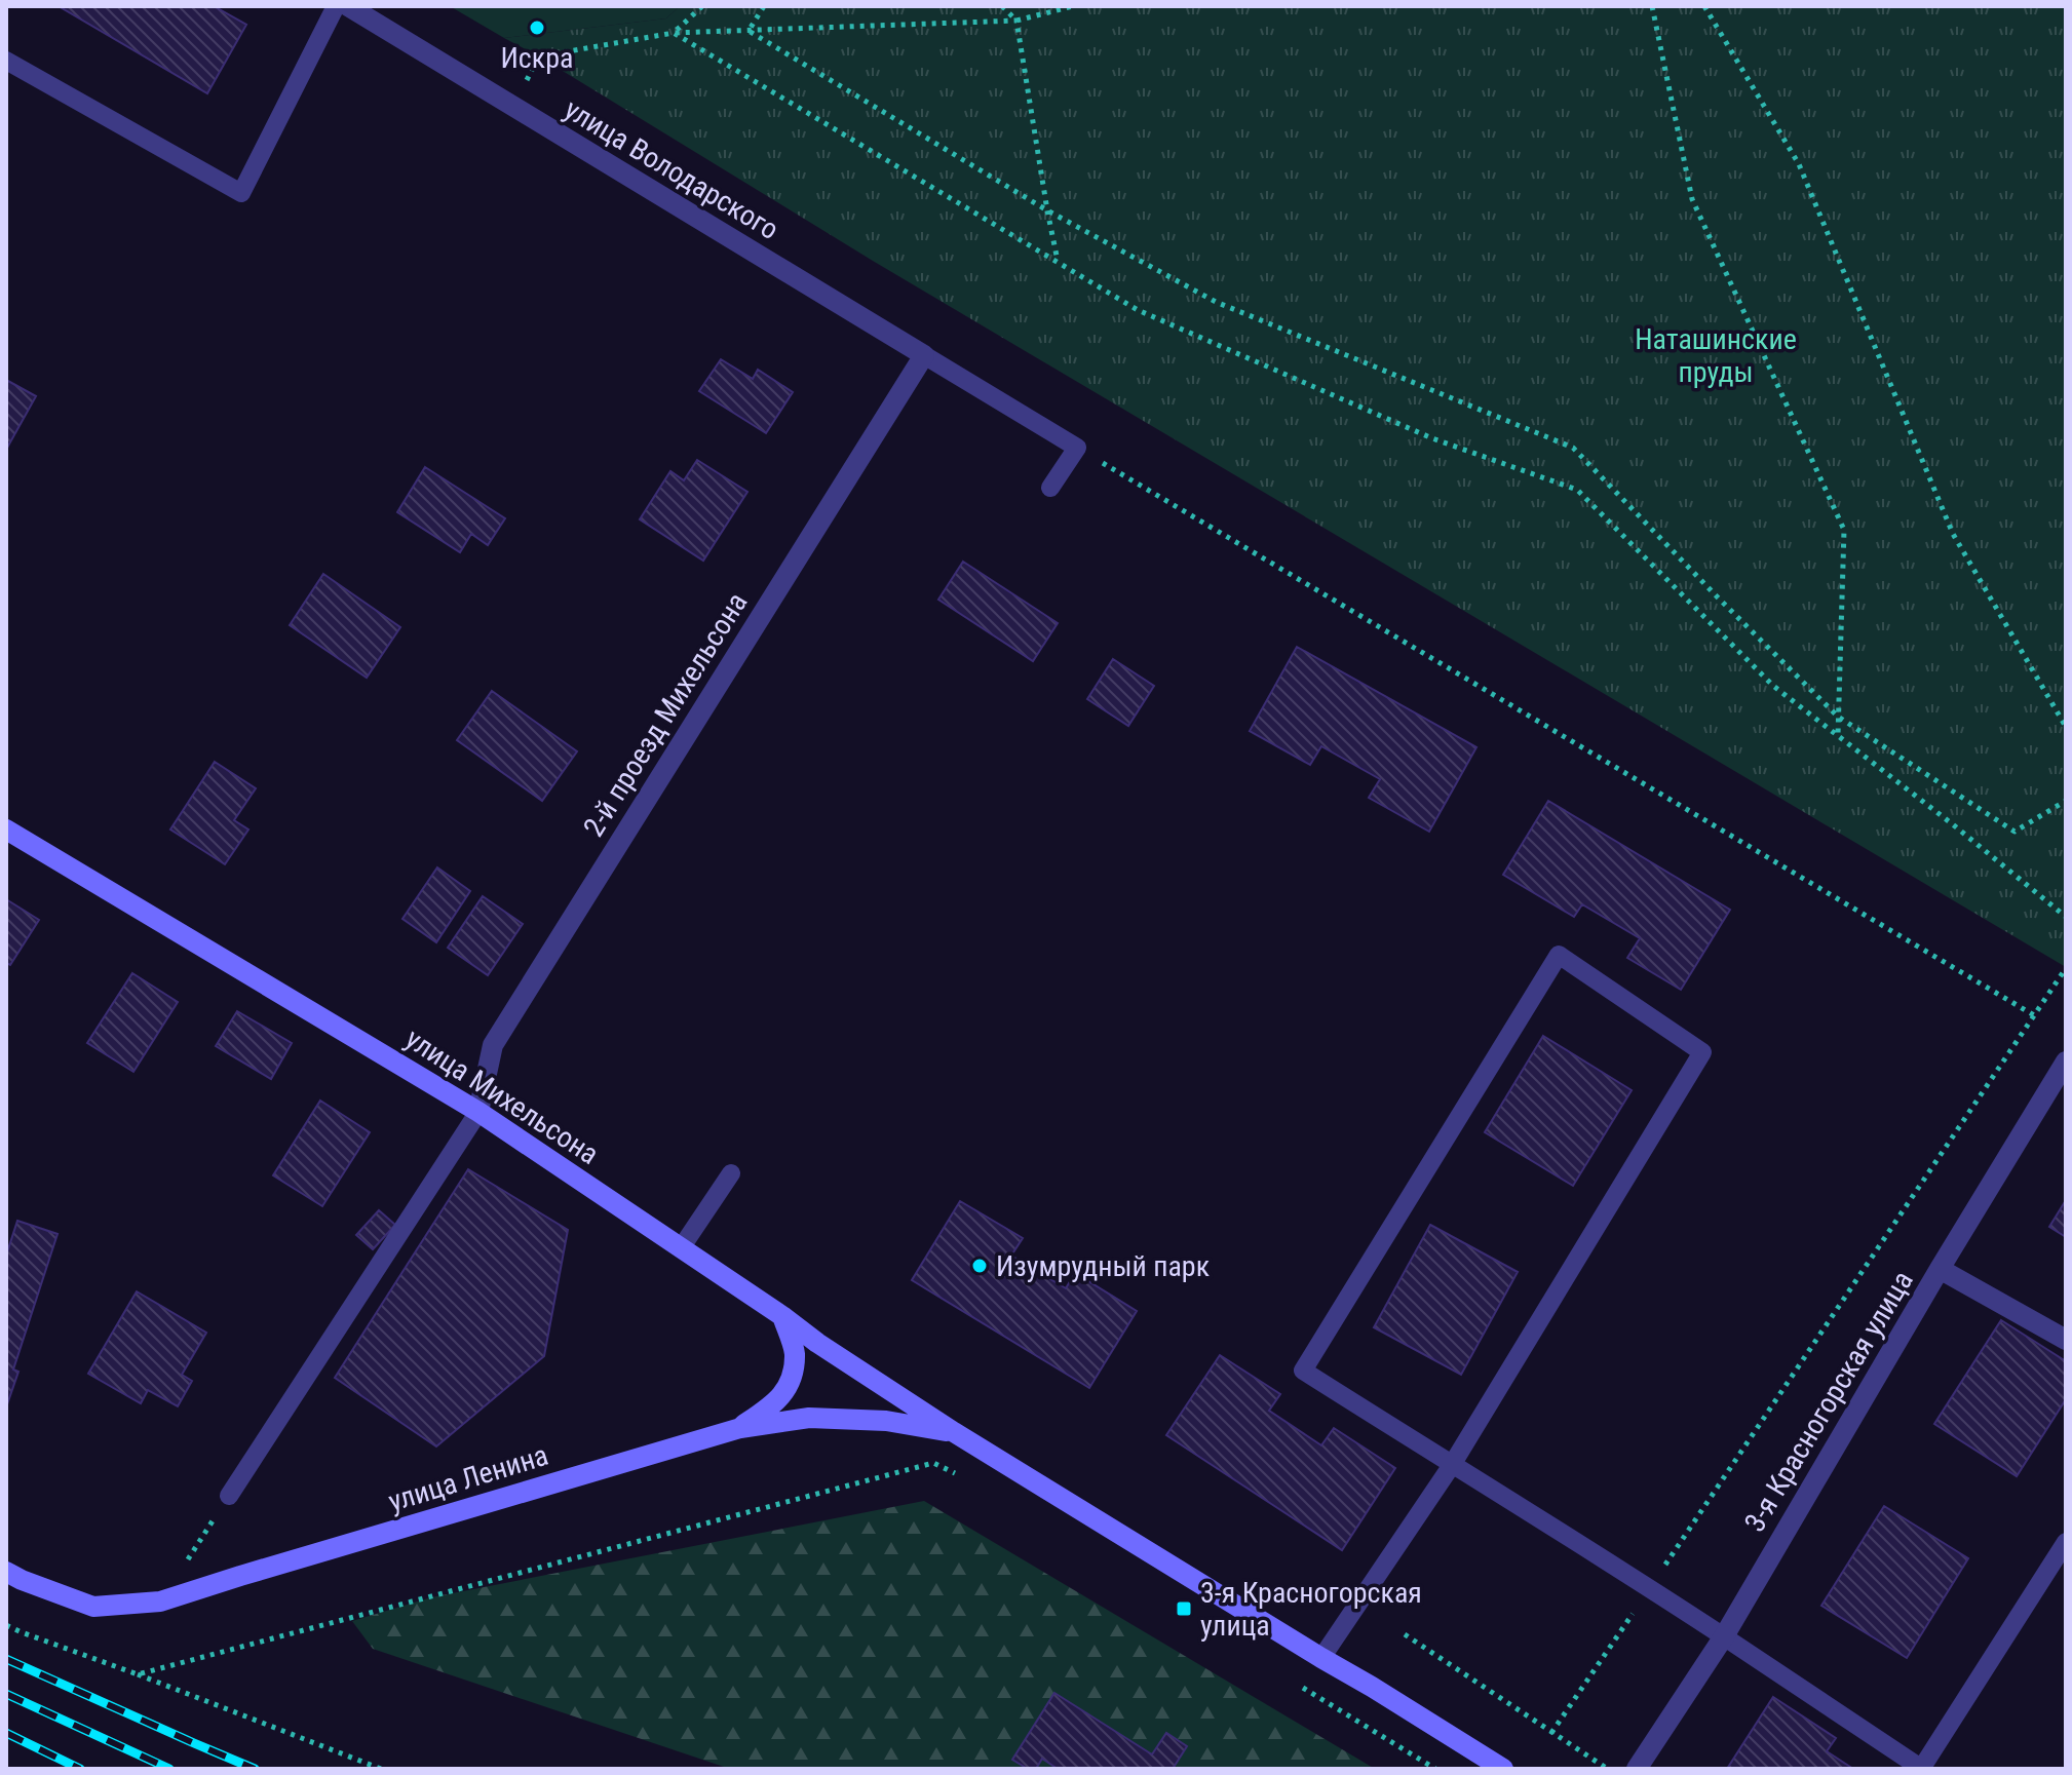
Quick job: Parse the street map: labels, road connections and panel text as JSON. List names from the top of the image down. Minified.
{"streets":{"street":["улица Володарского","2-й проезд Михельсона","улица Михельсона","3-я Красногорская улица","улица Ленина"]},"crossings":[["улица Володарского","2-й проезд Михельсона"],["2-й проезд Михельсона","улица Михельсона"],["улица Михельсона","улица Ленина"]],"parks":["Наташинские пруды"],"places":{"other":["Искра","Изумрудный парк"],"transit":["3-я Красногорская улица"]}}
